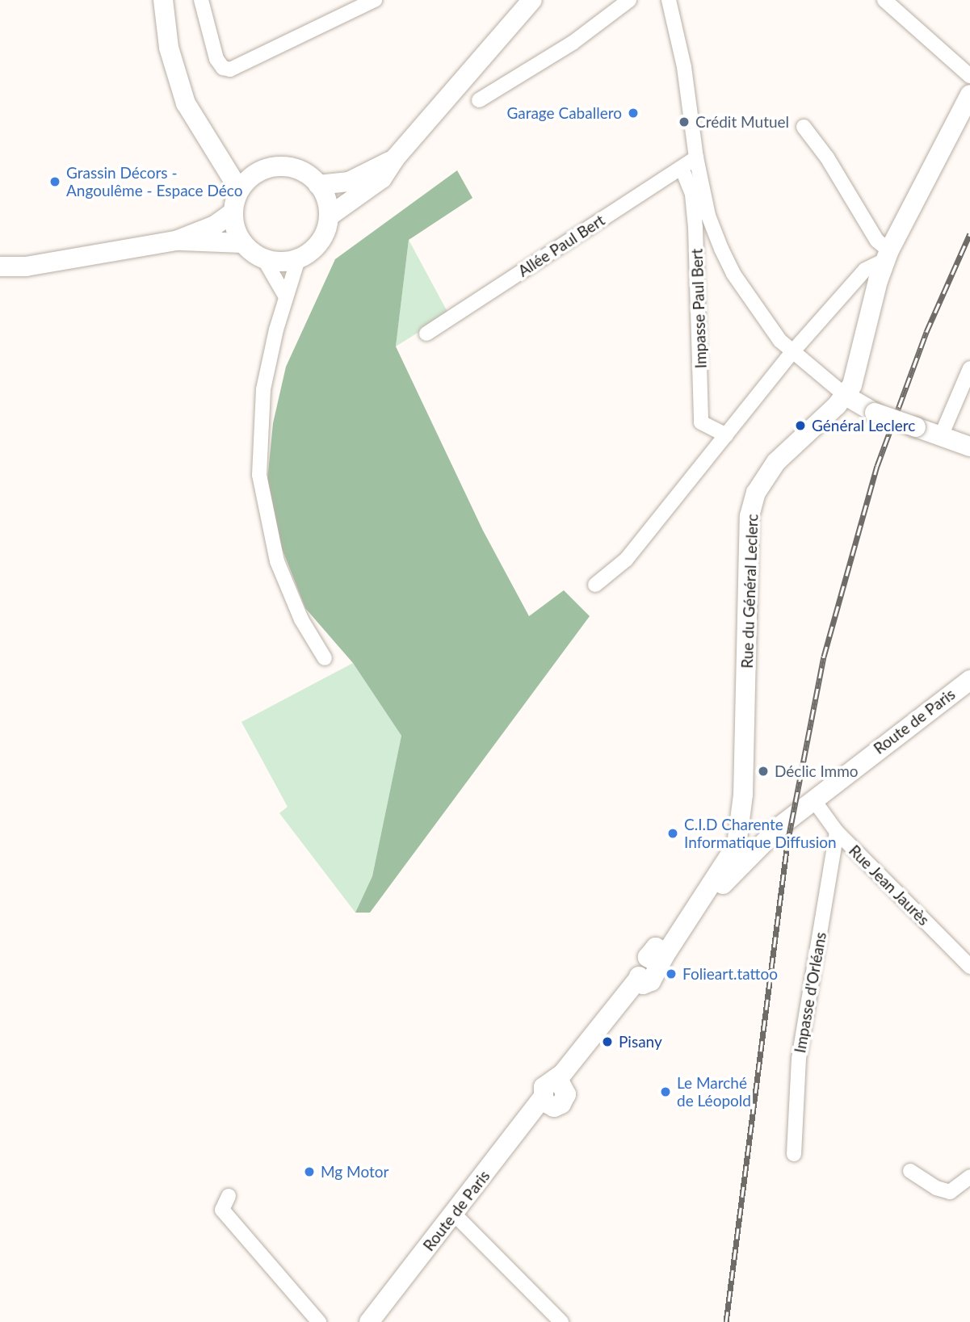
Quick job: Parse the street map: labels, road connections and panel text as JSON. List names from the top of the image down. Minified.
{"streets":{"main road":["Rue du Général Leclerc","Route de Paris"],"street":["Allée Paul Bert","Impasse Paul Bert","Rue Jean Jaurès","Impasse d'Orléans"]},"crossings":[["Allée Paul Bert","Impasse Paul Bert"],["Rue du Général Leclerc","Route de Paris"],["Route de Paris","Rue Jean Jaurès"],["Rue Jean Jaurès","Impasse d'Orléans"]],"places":["Garage Caballero","Crédit Mutuel","Grassin Décors - Angoulême - Espace Déco","Général Leclerc","Déclic Immo","C.I.D Charente Informatique Diffusion","Folieart.tattoo","Pisany","Le Marché de Léopold","Mg Motor"]}
